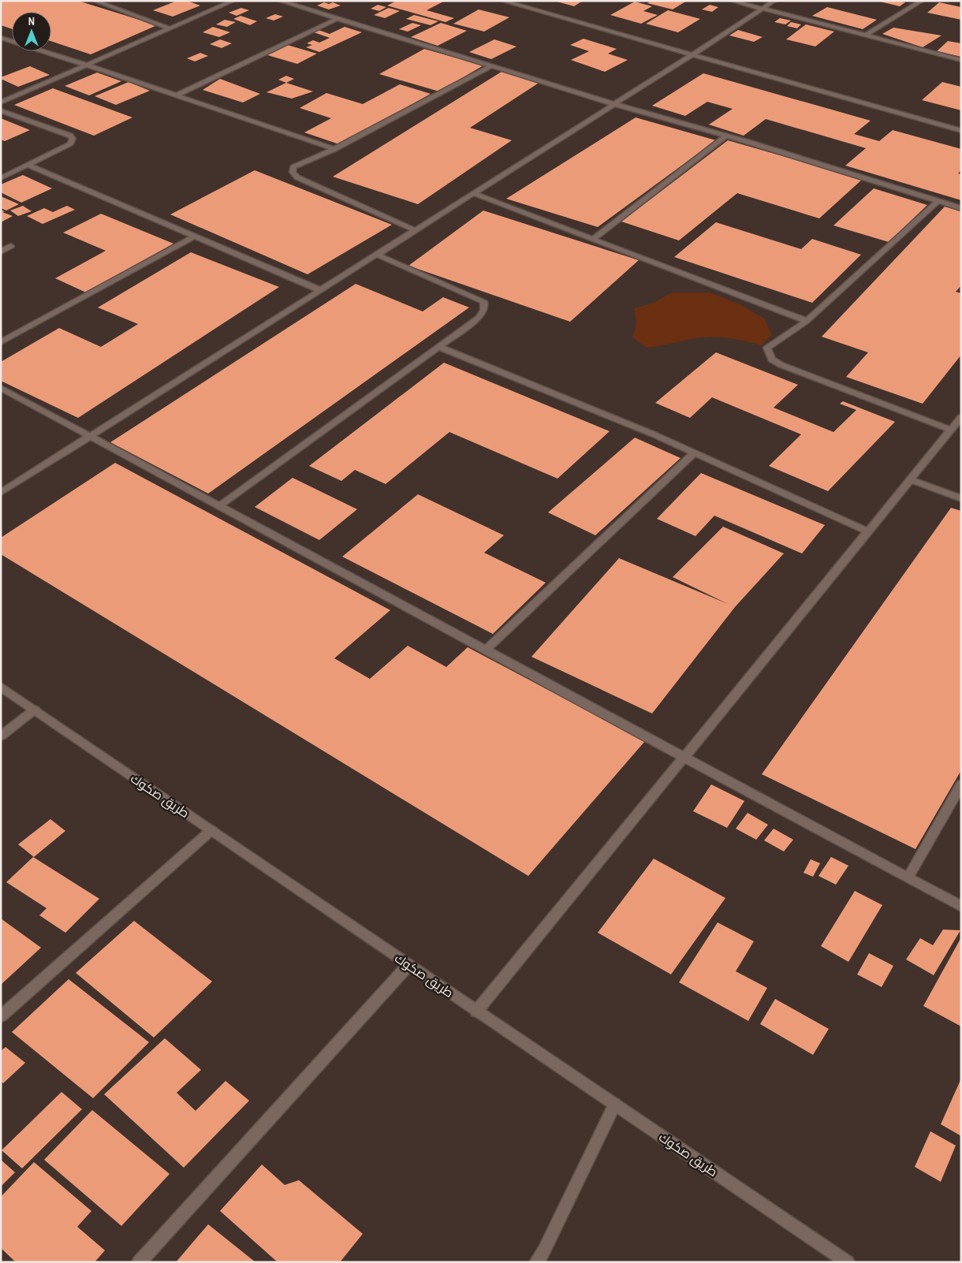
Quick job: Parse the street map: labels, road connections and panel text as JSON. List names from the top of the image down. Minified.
{"streets":{"street":["طريق صكوك"]},"north":"top"}
